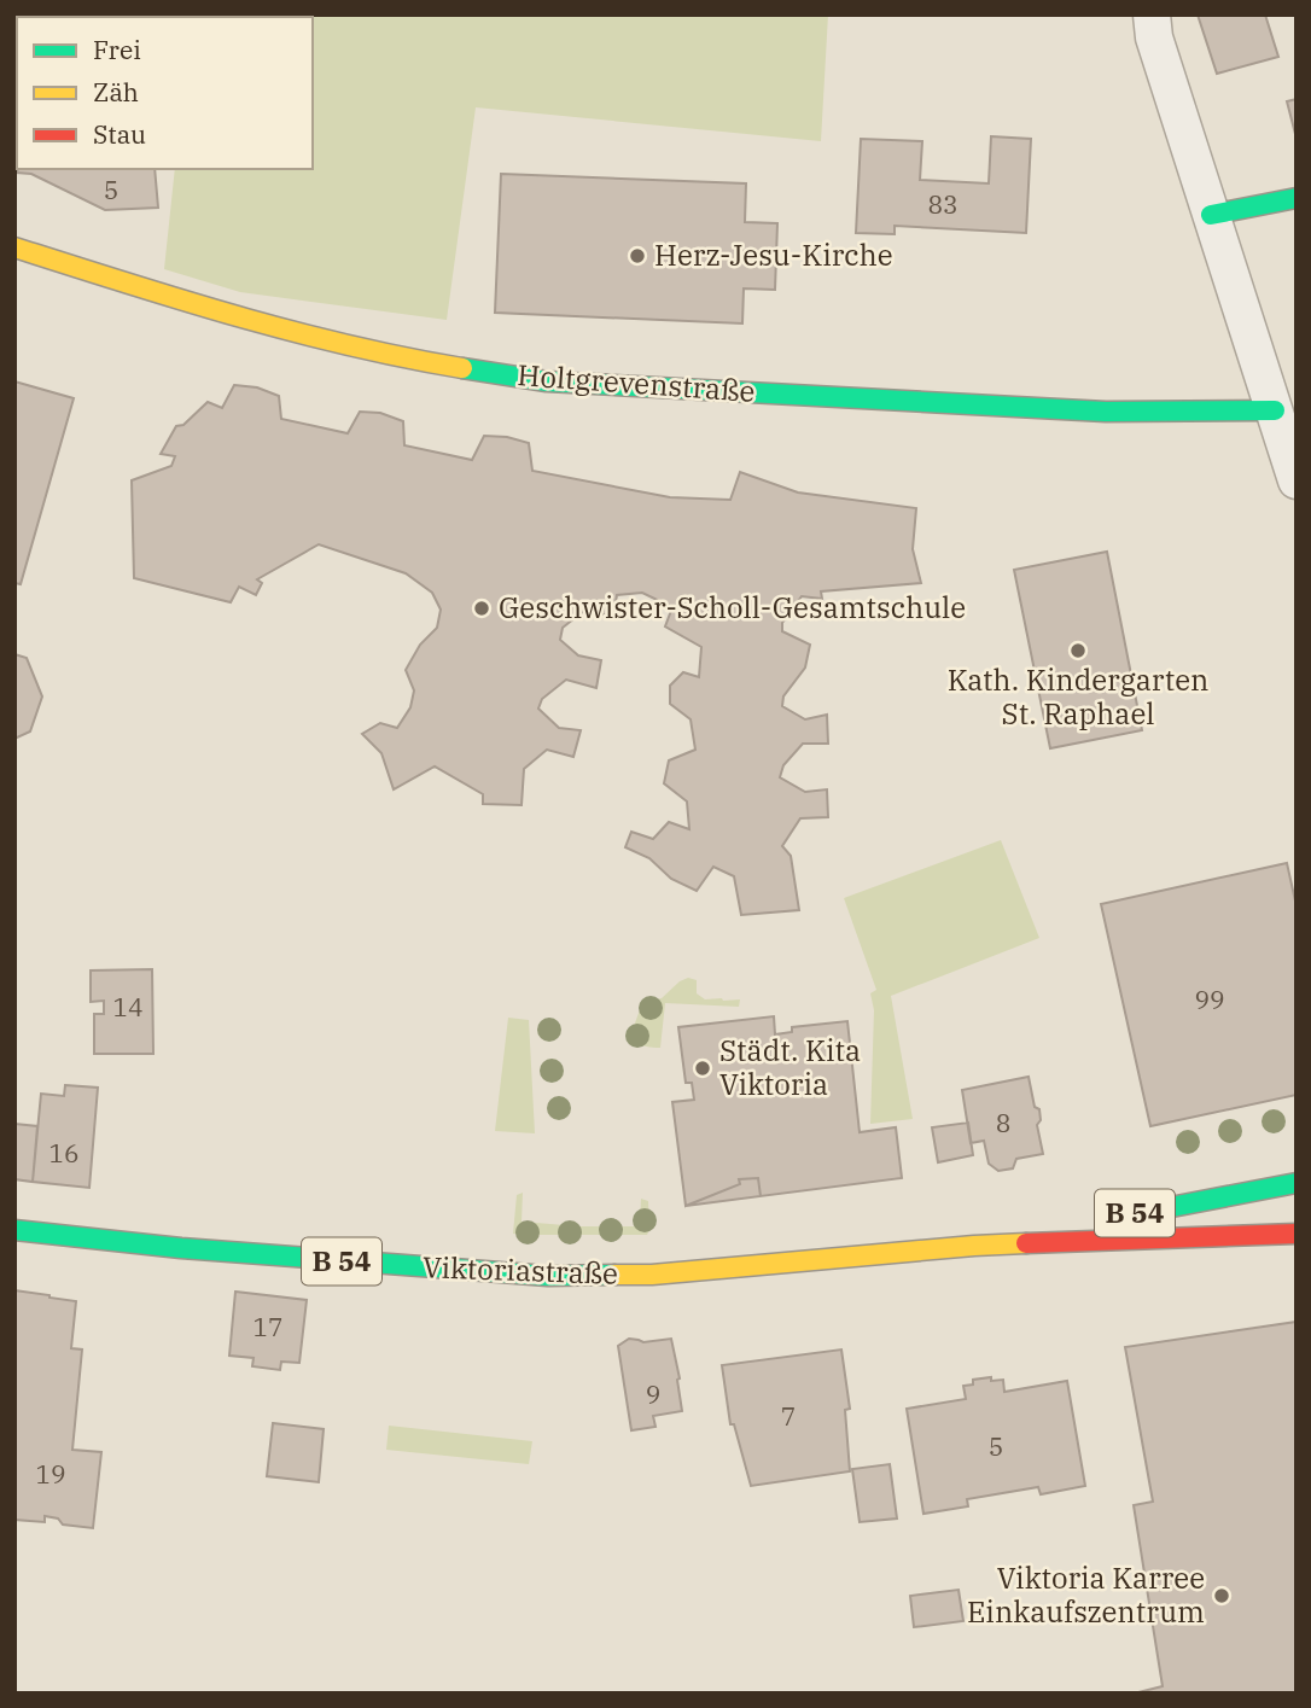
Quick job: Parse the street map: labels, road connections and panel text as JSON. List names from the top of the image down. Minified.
{"streets":{"main road":["Holtgrevenstraße","B 54","Viktoriastraße"]},"places":["Herz-Jesu-Kirche","Geschwister-Scholl-Gesamtschule","Kath. Kindergarten St. Raphael","Städt. Kita Viktoria","Viktoria Karree Einkaufszentrum"],"house_numbers":["5","83","99","14","8","16","17","9","7","5","19"],"legend":["Frei","Zäh","Stau"]}
